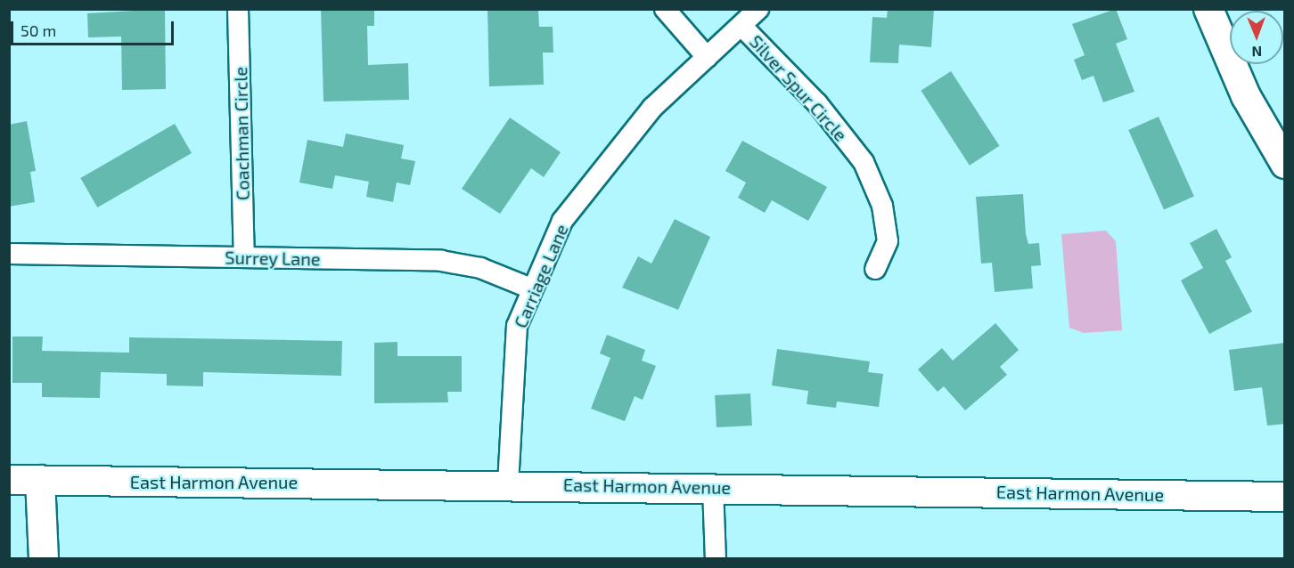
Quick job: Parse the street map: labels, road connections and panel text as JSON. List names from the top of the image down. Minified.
{"streets":{"main road":["East Harmon Avenue"],"street":["Silver Spur Circle","Coachman Circle","Surrey Lane","Carriage Lane"]},"crossings":[["Silver Spur Circle","Carriage Lane"],["Coachman Circle","Surrey Lane"],["Surrey Lane","Carriage Lane"],["Carriage Lane","East Harmon Avenue"]],"scale_bar":"50 m","north":"bottom"}
